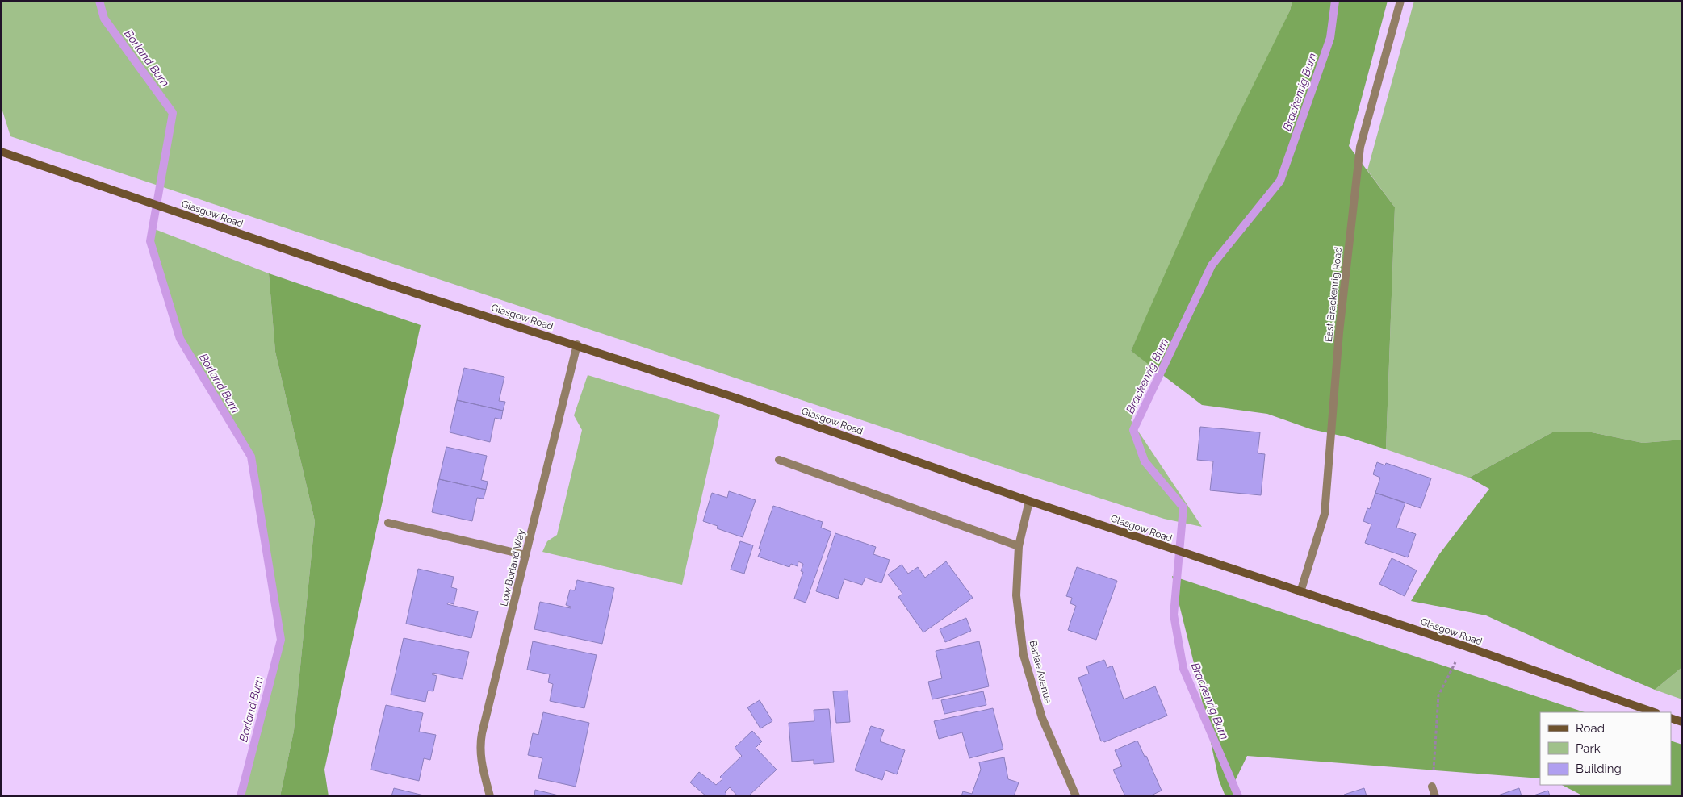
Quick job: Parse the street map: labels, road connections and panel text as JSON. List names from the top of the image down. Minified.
{"streets":{"main road":["Glasgow Road"],"street":["East Brackenrig Road","Low Borland Way","Barlae Avenue"]},"crossings":[["Glasgow Road","East Brackenrig Road"],["Glasgow Road","Low Borland Way"],["Glasgow Road","Barlae Avenue"]],"water":["Borland Burn","Brackenrig Burn"],"legend":["Road","Park","Building"]}
